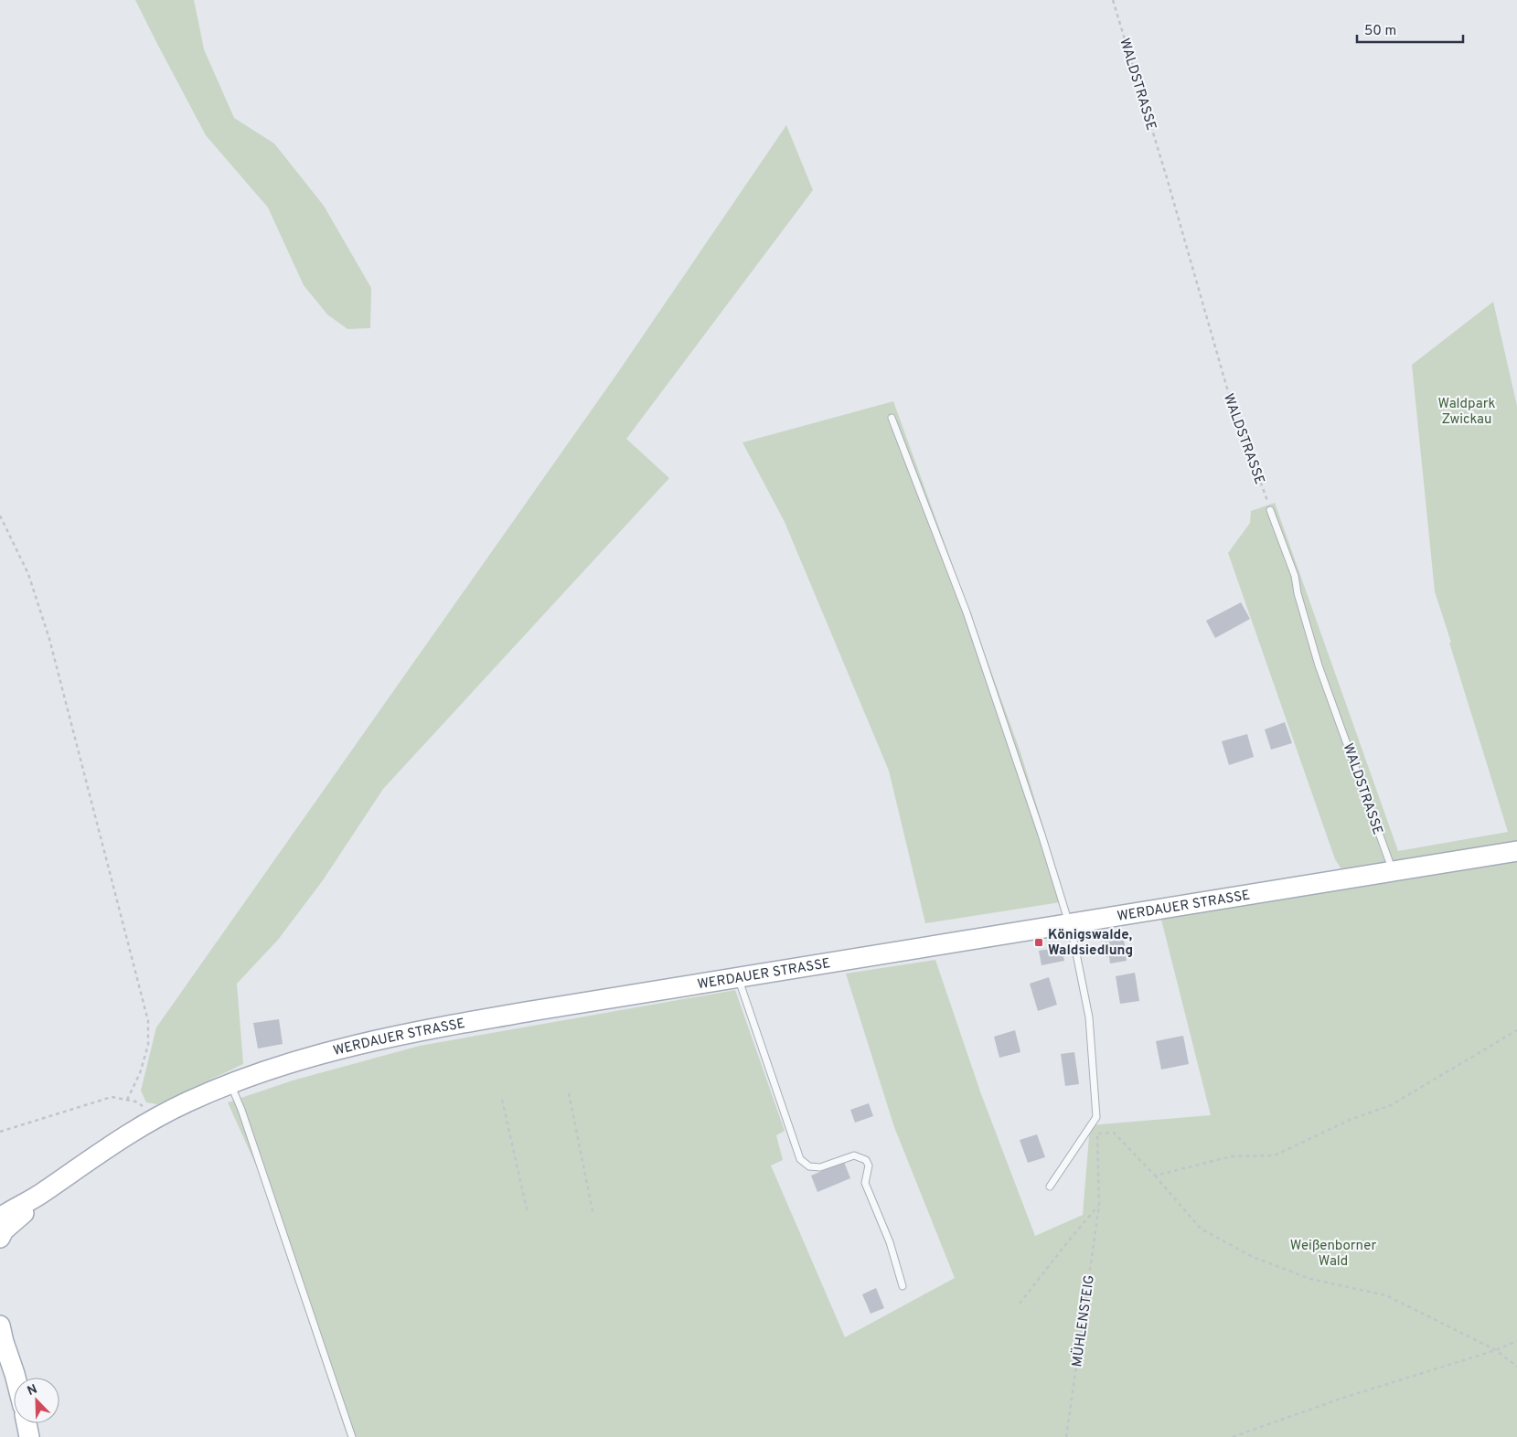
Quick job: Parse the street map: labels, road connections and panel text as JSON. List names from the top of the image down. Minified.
{"streets":{"main road":["WERDAUER STRASSE"],"lane":["WALDSTRASSE"],"path":["MÜHLENSTEIG"]},"crossings":[["WALDSTRASSE","WERDAUER STRASSE"]],"parks":["Waldpark Zwickau","Weißenborner Wald"],"places":{"transit":["Königswalde, Waldsiedlung"]},"scale_bar":"50 m","north":"top left"}
